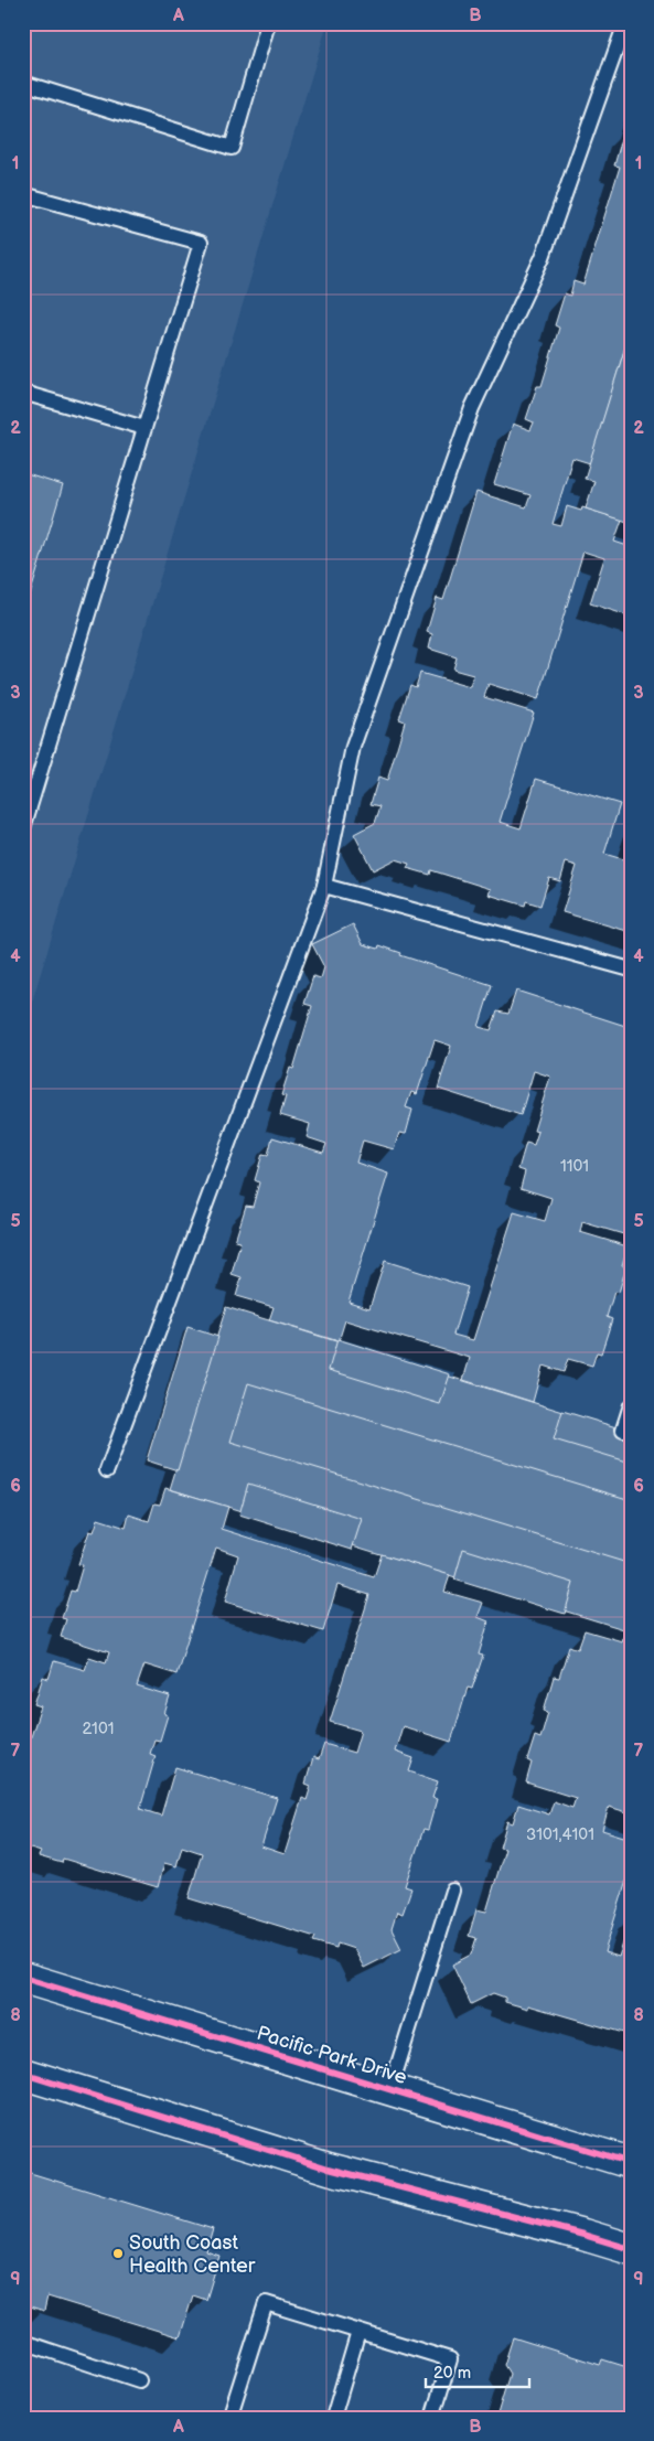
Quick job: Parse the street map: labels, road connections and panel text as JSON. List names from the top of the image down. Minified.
{"streets":{"main road":["Pacific Park Drive"]},"places":["South Coast Health Center"],"house_numbers":["1101","2101","3101,4101"],"scale_bar":"20 m","grid":{"columns":["A","B"],"rows":["1","2","3","4","5","6","7","8","9"]}}
